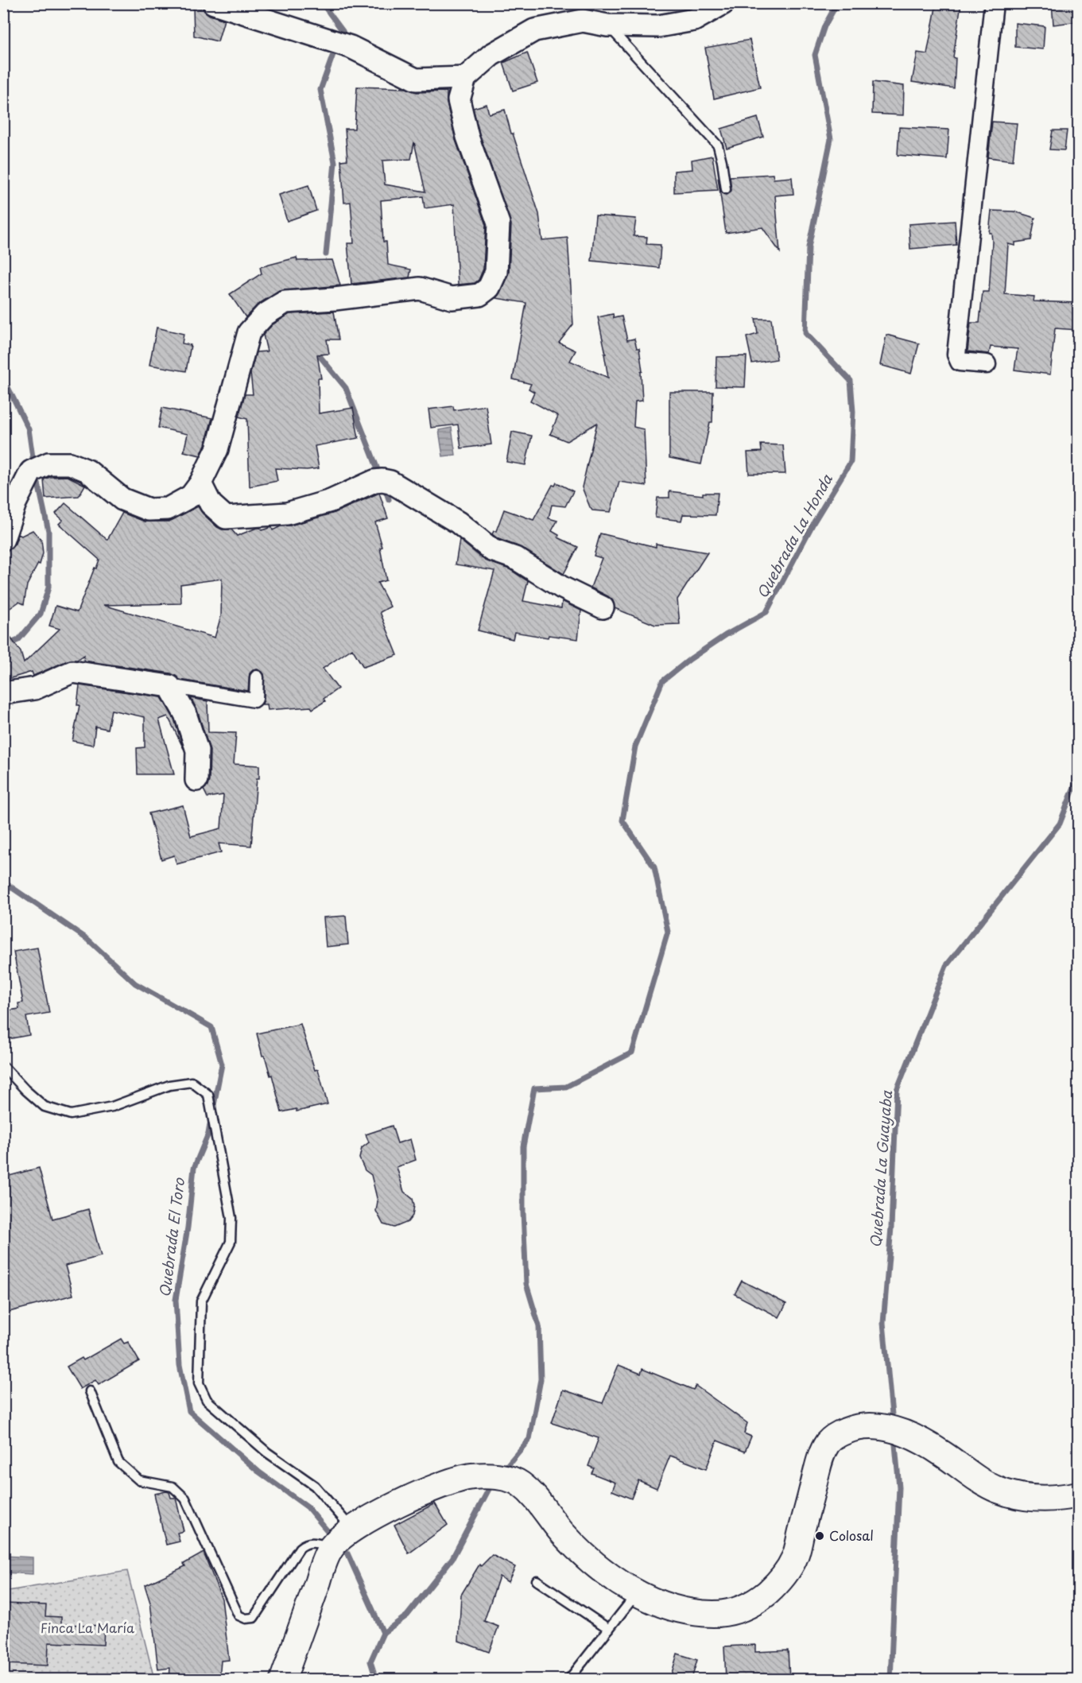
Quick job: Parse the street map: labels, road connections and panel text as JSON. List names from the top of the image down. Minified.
{"water":["Quebrada La Honda","Quebrada La Guayaba","Quebrada El Toro"],"parks":["Finca La María"],"places":["Colosal"]}
